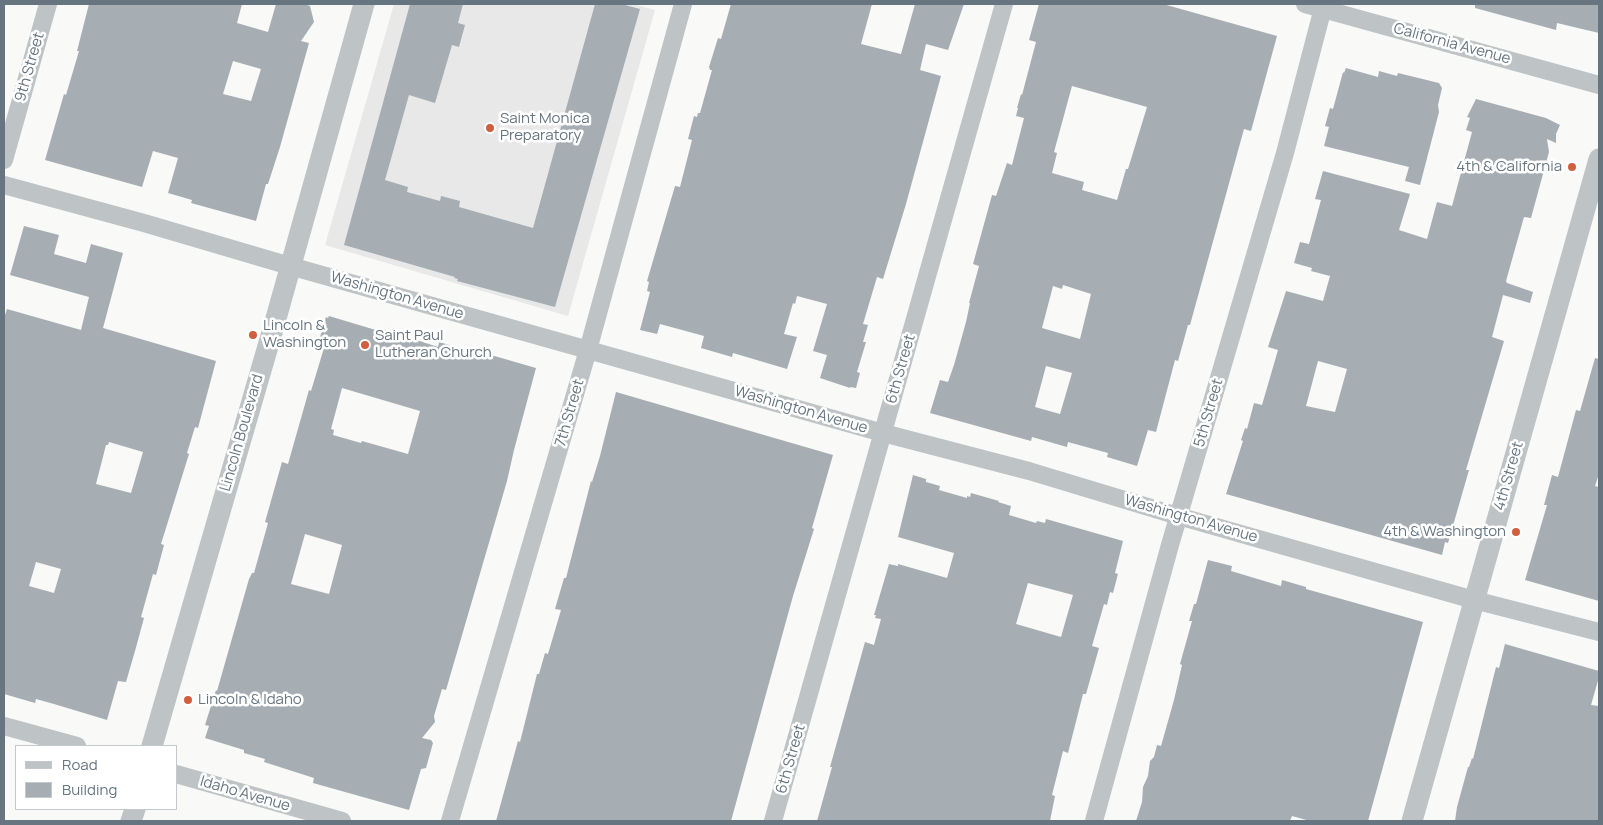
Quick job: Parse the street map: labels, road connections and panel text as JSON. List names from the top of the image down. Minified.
{"streets":{"street":["California Avenue","9th Street","Washington Avenue","6th Street","7th Street","5th Street","Lincoln Boulevard","4th Street","Idaho Avenue"]},"crossings":[["California Avenue","5th Street"],["Washington Avenue","6th Street"],["Washington Avenue","7th Street"],["Washington Avenue","5th Street"],["Washington Avenue","Lincoln Boulevard"],["Washington Avenue","4th Street"]],"places":["Saint Monica Preparatory","4th & California","Lincoln & Washington","Saint Paul Lutheran Church","4th & Washington","Lincoln & Idaho"],"legend":["Road","Building"]}
